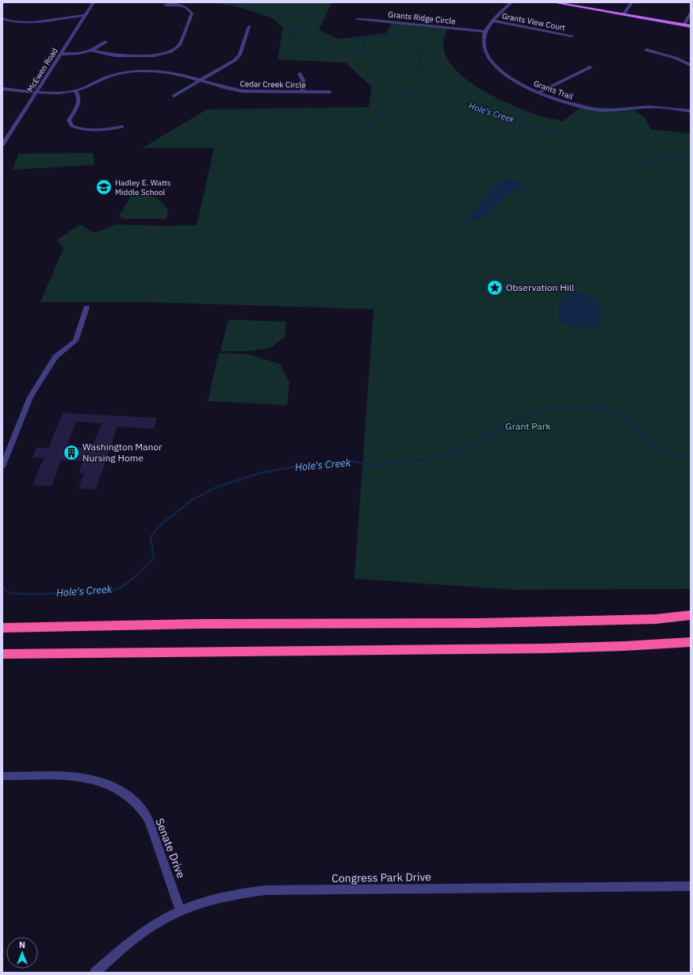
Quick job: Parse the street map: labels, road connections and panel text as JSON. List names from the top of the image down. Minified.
{"streets":{"street":["Grants Ridge Circle","Grants View Court","McEwen Road","Cedar Creek Circle","Grants Trail","Senate Drive","Congress Park Drive"]},"crossings":[["Grants Ridge Circle","Grants Trail"],["McEwen Road","Cedar Creek Circle"],["Senate Drive","Congress Park Drive"]],"water":["Hole's Creek"],"parks":["Grant Park"],"places":{"school or university":["Hadley E. Watts Middle School"],"place":["Observation Hill"],"building":["Washington Manor Nursing Home"]},"north":"top"}
